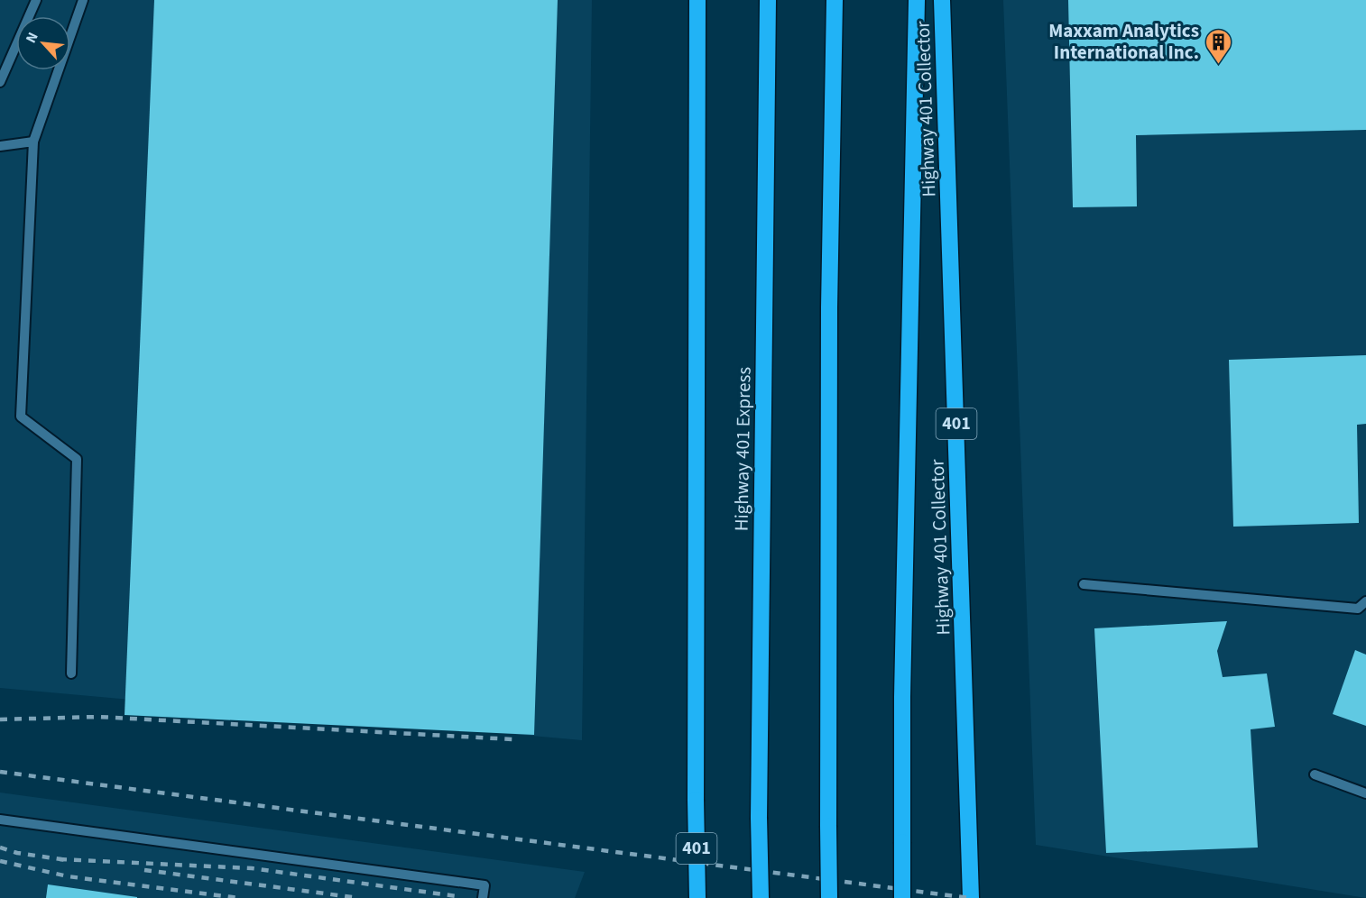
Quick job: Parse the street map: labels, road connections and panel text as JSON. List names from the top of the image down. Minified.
{"streets":{"highway":["Highway 401 Collector","401","Highway 401 Express"]},"places":{"building":["Maxxam Analytics International Inc."]},"north":"top left"}
